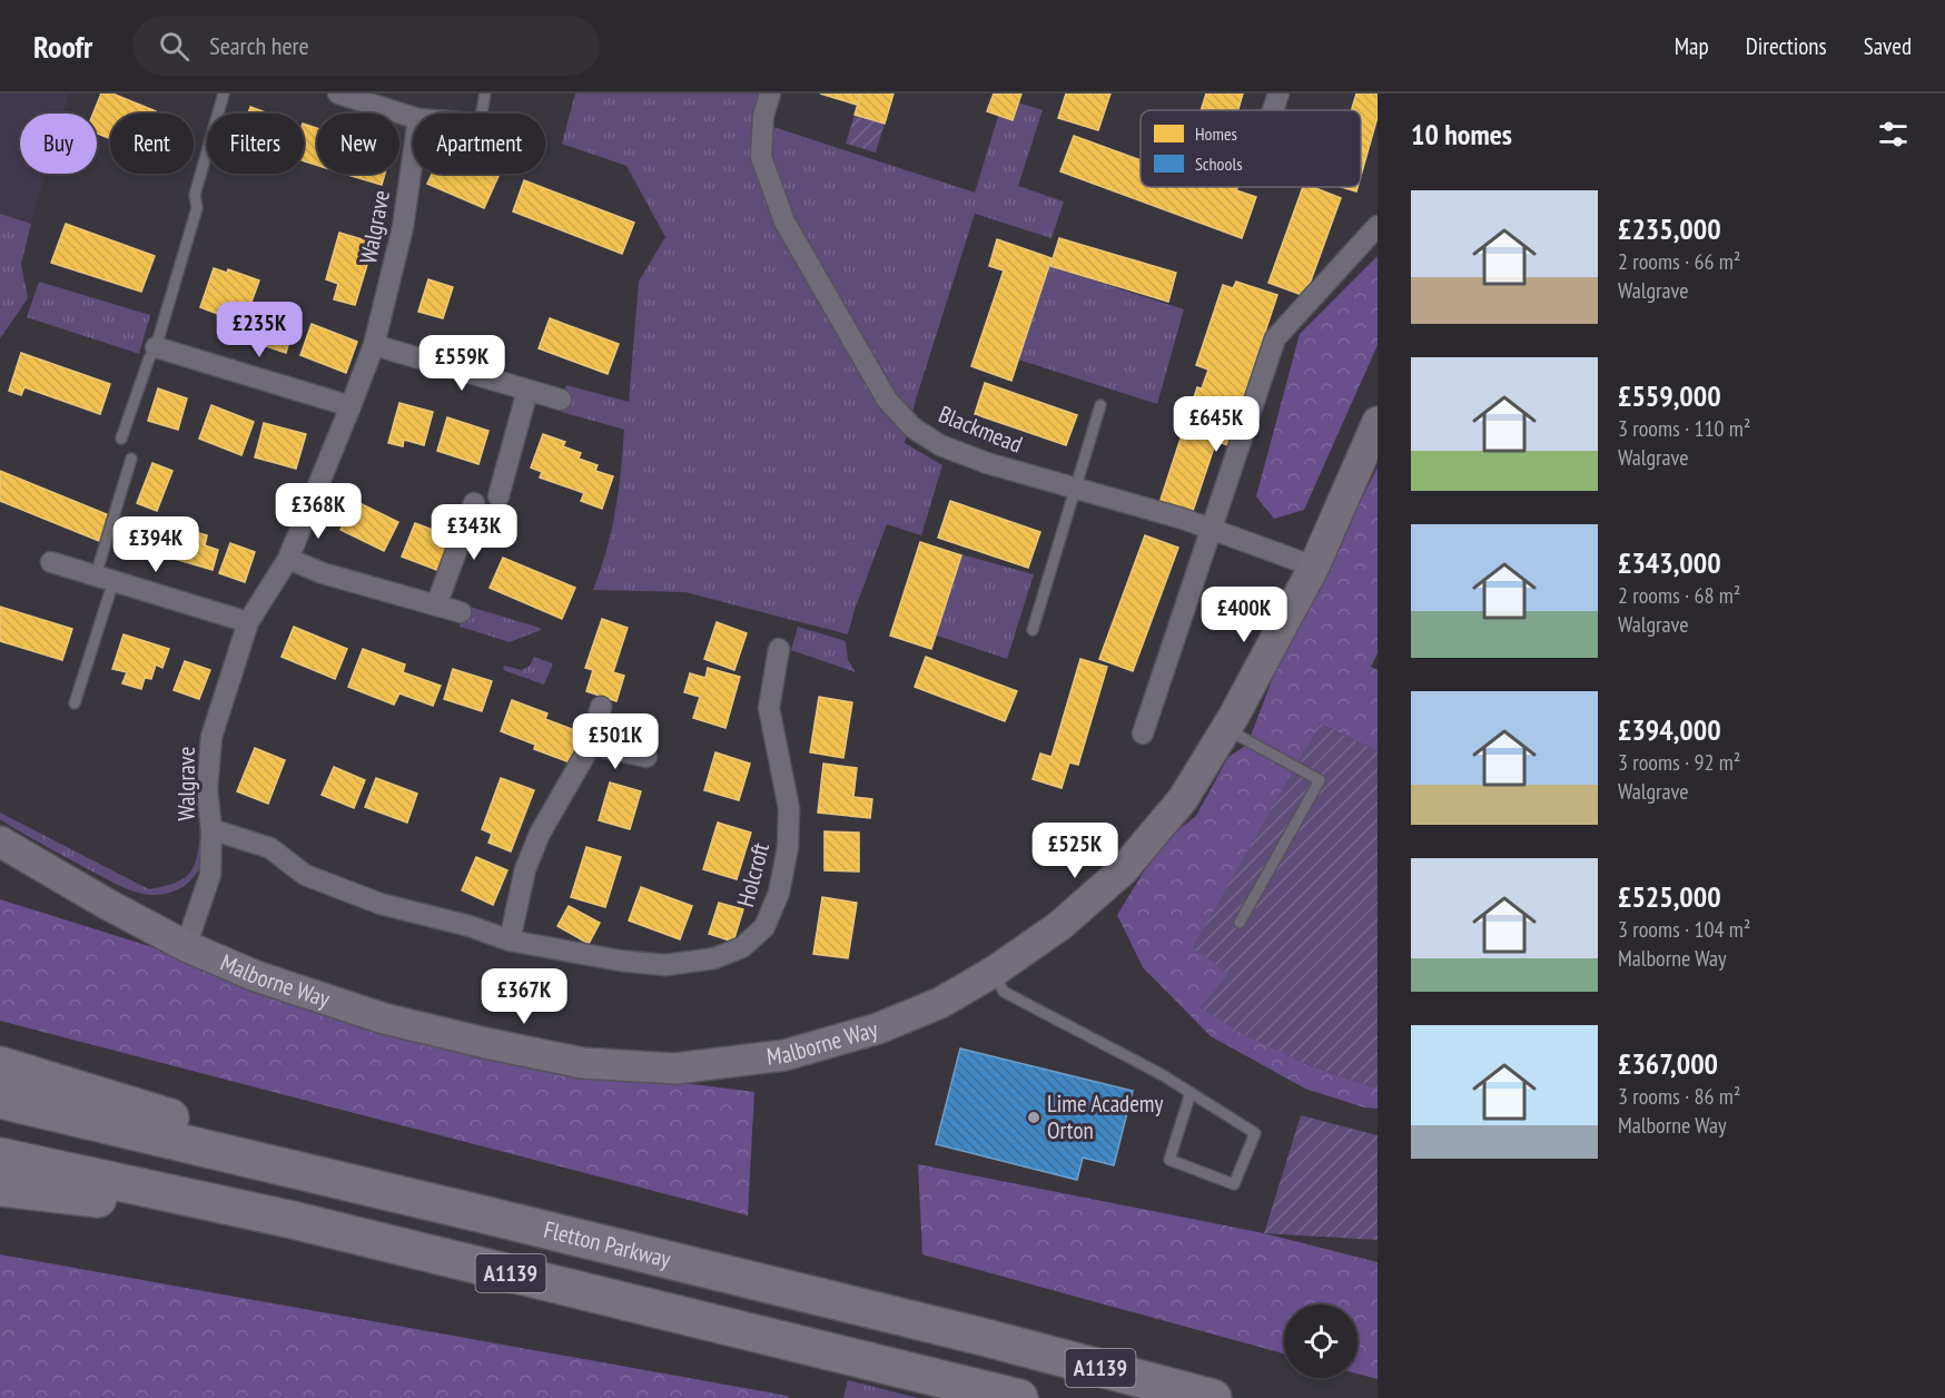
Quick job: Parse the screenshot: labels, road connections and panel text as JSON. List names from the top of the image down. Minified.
{"streets":{"highway":["Fletton Parkway","A1139"],"street":["Walgrave","Blackmead","Holcroft","Malborne Way"]},"crossings":[["Walgrave","Holcroft"],["Walgrave","Malborne Way"],["Blackmead","Malborne Way"]],"places":["Lime Academy Orton"],"legend":["Homes","Schools"],"page":{"header":"Roofr","search":"Search here","nav":["Map","Directions","Saved"],"heading":"10 homes","chip":["Buy","Rent","Filters","New","Apartment"],"list":[{"name":"£235,000","note":"2 rooms · 66 m² · Walgrave"},{"name":"£559,000","note":"3 rooms · 110 m² · Walgrave"},{"name":"£343,000","note":"2 rooms · 68 m² · Walgrave"},{"name":"£394,000","note":"3 rooms · 92 m² · Walgrave"},{"name":"£525,000","note":"3 rooms · 104 m² · Malborne Way"},{"name":"£367,000","note":"3 rooms · 86 m² · Malborne Way"}],"price":["£235K","£559K","£645K","£368K","£343K","£394K","£400K","£501K","£525K","£367K"]}}
